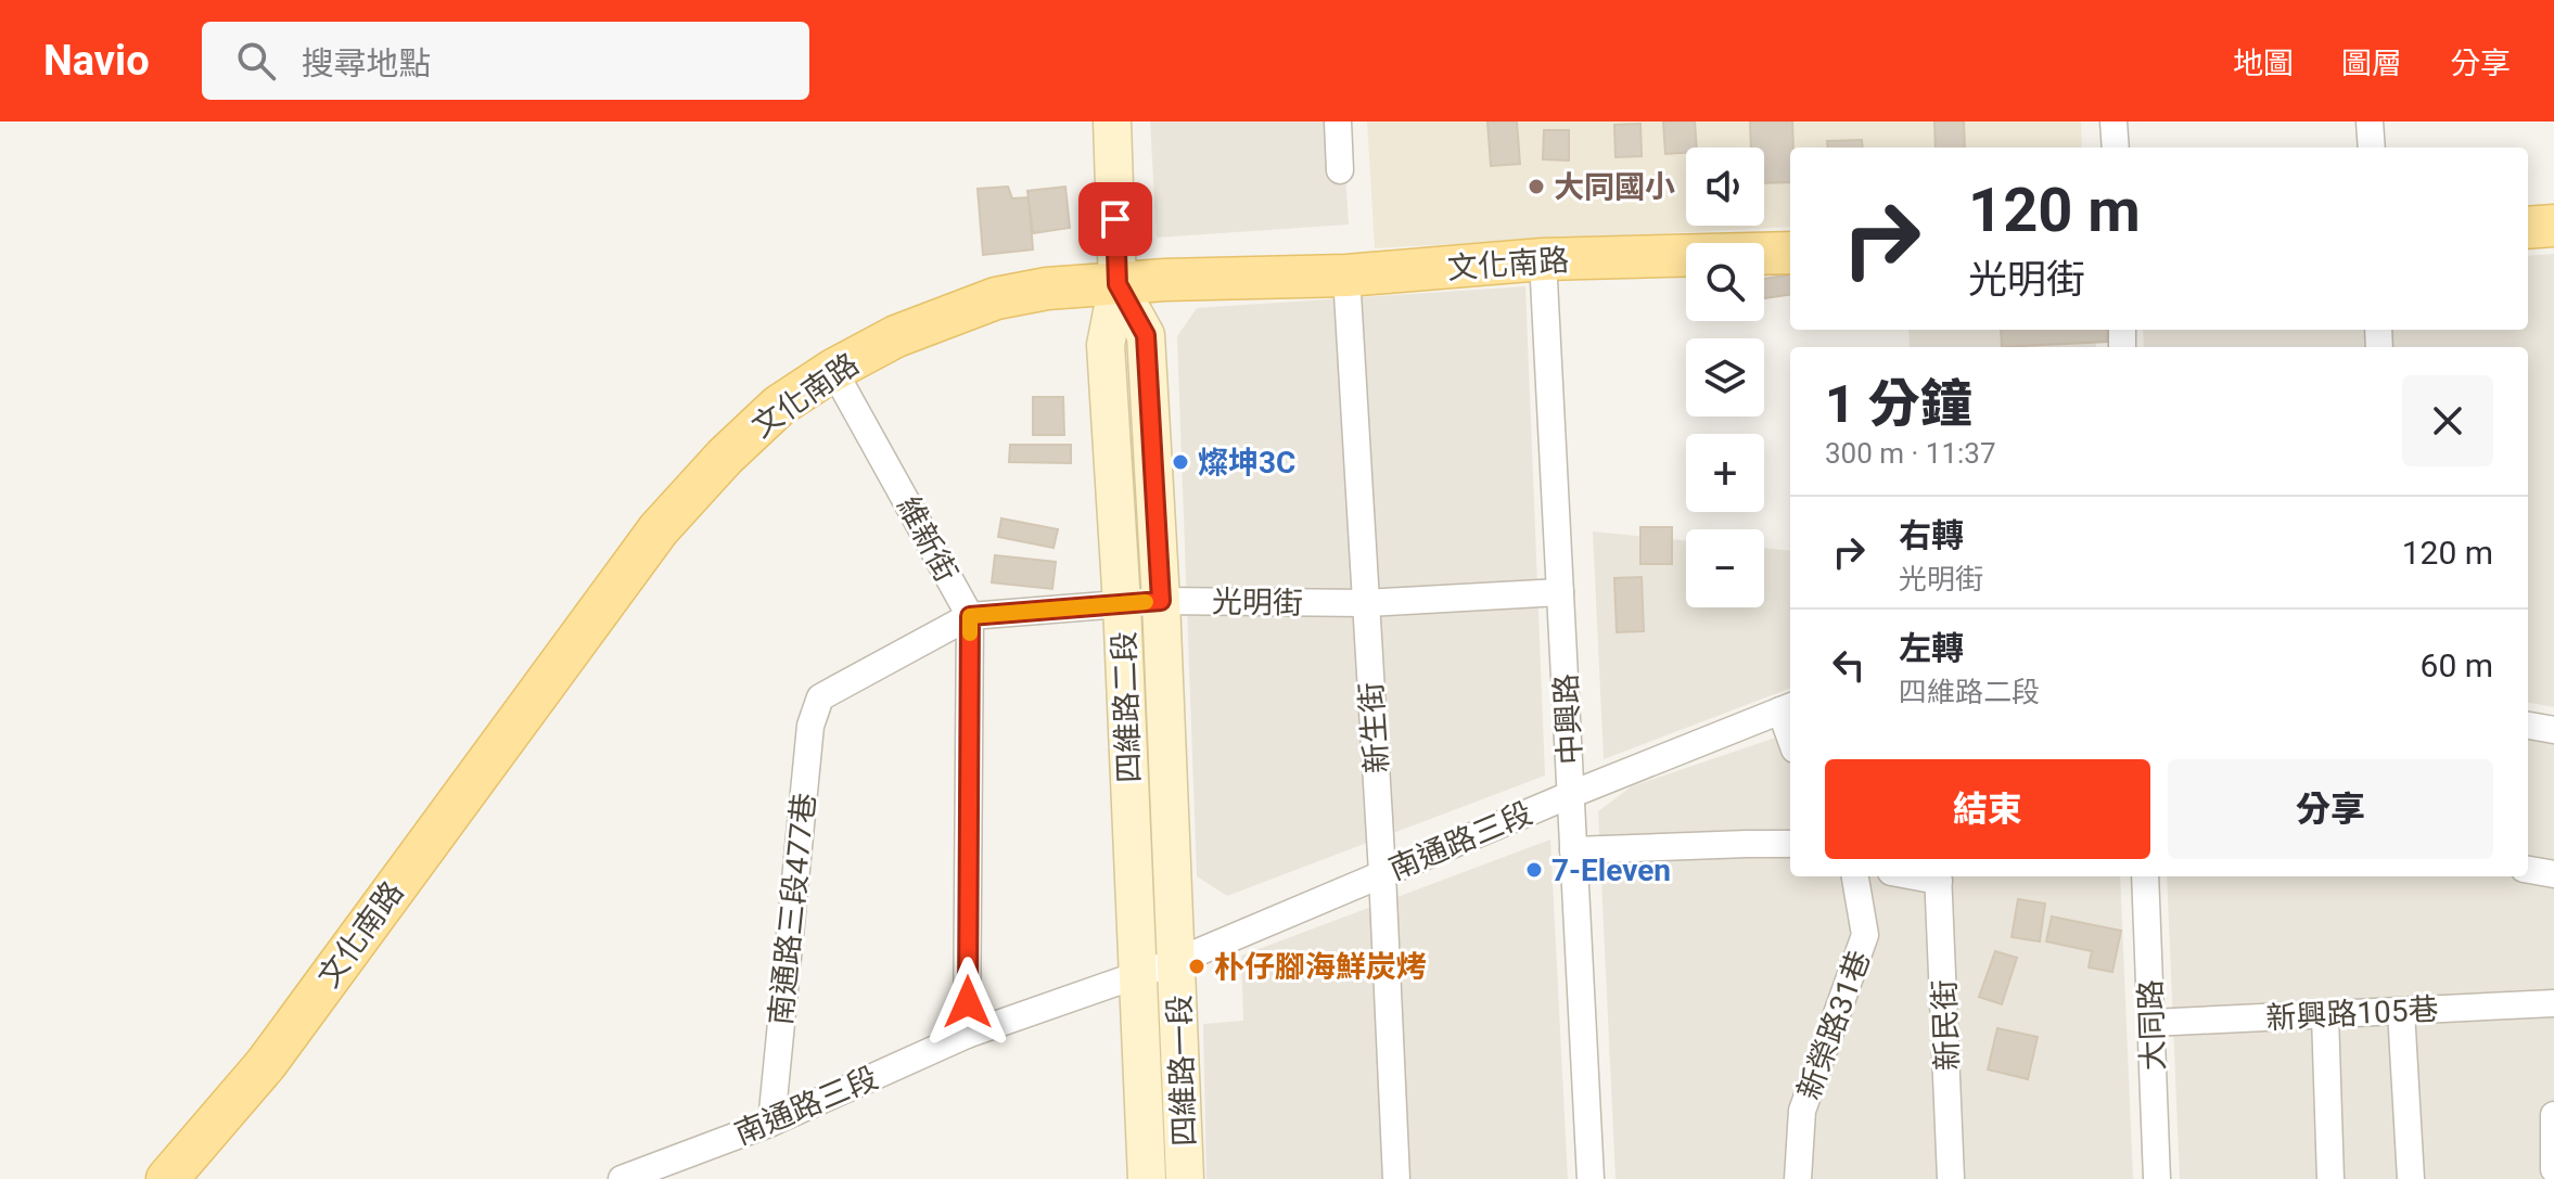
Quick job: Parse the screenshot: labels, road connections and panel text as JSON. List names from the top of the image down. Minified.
{"streets":{"main road":["文化南路"],"street":["維新街","光明街","四維路二段","中興路","新生街","南通路三段","南通路三段477巷","新興路105巷","新榮路31巷","新民街","大同路","四維路一段"]},"crossings":[["文化南路","維新街"],["文化南路","四維路二段"],["文化南路","中興路"],["文化南路","新生街"],["維新街","光明街"],["維新街","南通路三段"],["光明街","四維路二段"],["光明街","中興路"],["光明街","新生街"],["光明街","南通路三段477巷"],["四維路二段","南通路三段"],["四維路二段","四維路一段"],["中興路","南通路三段"],["新生街","南通路三段"],["南通路三段","南通路三段477巷"],["南通路三段","四維路一段"],["新興路105巷","大同路"]],"places":["大同國小","燦坤3C","7-Eleven","朴仔腳海鮮炭烤"],"page":{"header":"Navio","search":"搜尋地點","nav":["地圖","圖層","分享"],"map_buttons":["+","−"],"turn":["120 m","光明街"],"heading":["1 分鐘","300 m · 11:37"],"list":[{"name":"右轉","note":"光明街","value":"120 m"},{"name":"左轉","note":"四維路二段","value":"60 m"}],"buttons":["結束","分享"]}}
